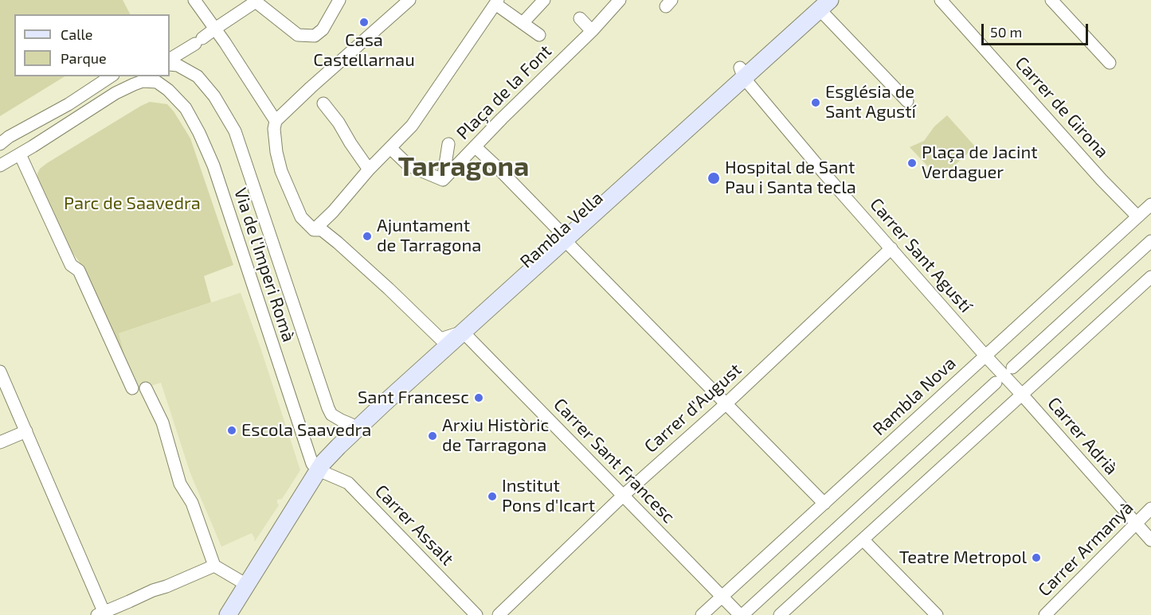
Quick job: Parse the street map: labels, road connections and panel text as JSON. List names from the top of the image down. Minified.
{"streets":{"main road":["Rambla Vella"],"street":["Plaça de la Font","Carrer de Girona","Carrer Sant Agustí","Via de l'Imperi Romà","Rambla Nova","Carrer d'August","Carrer Adrià","Carrer Sant Francesc","Carrer Assalt","Carrer Armanyà"]},"crossings":[["Carrer de Girona","Rambla Nova"],["Rambla Vella","Carrer Sant Agustí"],["Rambla Vella","Via de l'Imperi Romà"],["Rambla Vella","Carrer Sant Francesc"],["Rambla Vella","Carrer Assalt"],["Carrer Sant Agustí","Rambla Nova"],["Carrer Sant Agustí","Carrer d'August"],["Carrer Sant Agustí","Carrer Adrià"],["Via de l'Imperi Romà","Carrer Assalt"],["Rambla Nova","Carrer Adrià"],["Rambla Nova","Carrer Sant Francesc"],["Carrer d'August","Carrer Sant Francesc"],["Carrer Adrià","Carrer Armanyà"]],"districts":["Tarragona"],"parks":["Parc de Saavedra"],"places":["Casa Castellarnau","Església de Sant Agustí","Plaça de Jacint Verdaguer","Hospital de Sant Pau i Santa tecla","Ajuntament de Tarragona","Sant Francesc","Escola Saavedra","Arxiu Històric de Tarragona","Institut Pons d'Icart","Teatre Metropol"],"legend":["Calle","Parque"],"scale_bar":"50 m"}
